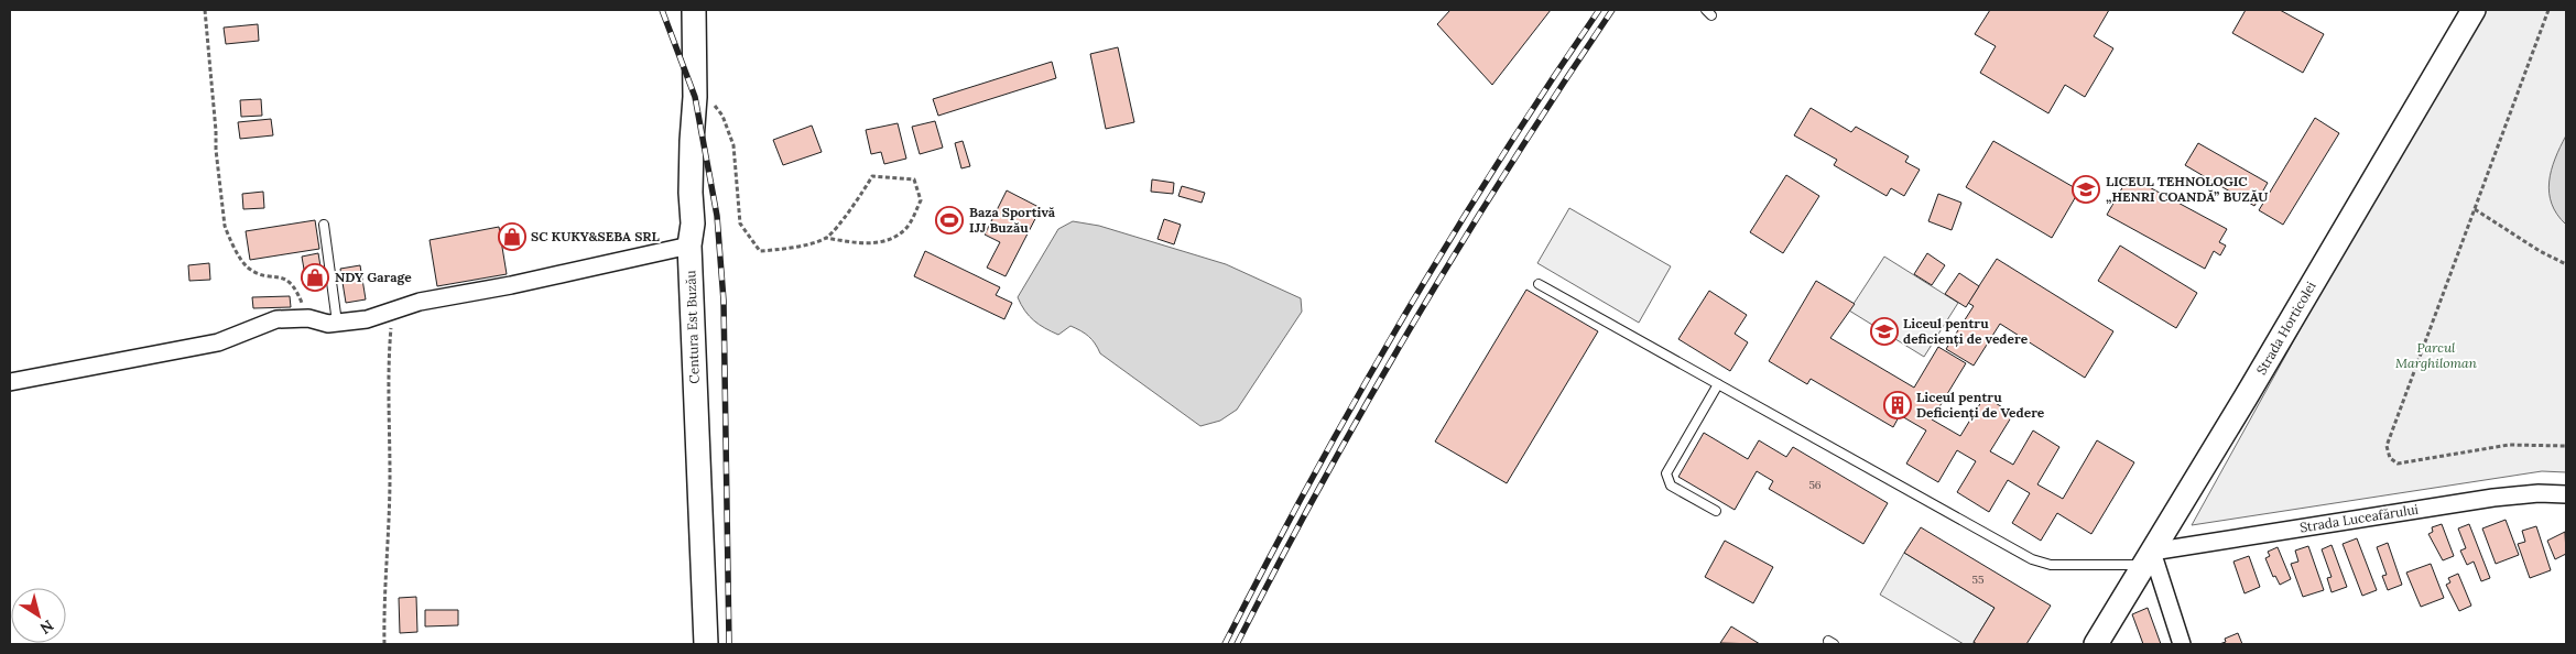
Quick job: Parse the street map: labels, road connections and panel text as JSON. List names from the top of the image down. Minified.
{"streets":{"main road":["Centura Est Buzău","Strada Horticolei"],"street":["Strada Luceafărului"]},"crossings":[["Strada Horticolei","Strada Luceafărului"]],"parks":["Parcul Marghiloman"],"places":{"school or university":["LICEUL TEHNOLOGIC „HENRI COANDĂ” BUZĂU","Liceul pentru deficienți de vedere"],"sports":["Baza Sportivă IJJ Buzău"],"shop":["SC KUKY&SEBA SRL","NDY Garage"],"building":["Liceul pentru Deficienți de Vedere"]},"house_numbers":["56","55"],"north":"bottom right"}
